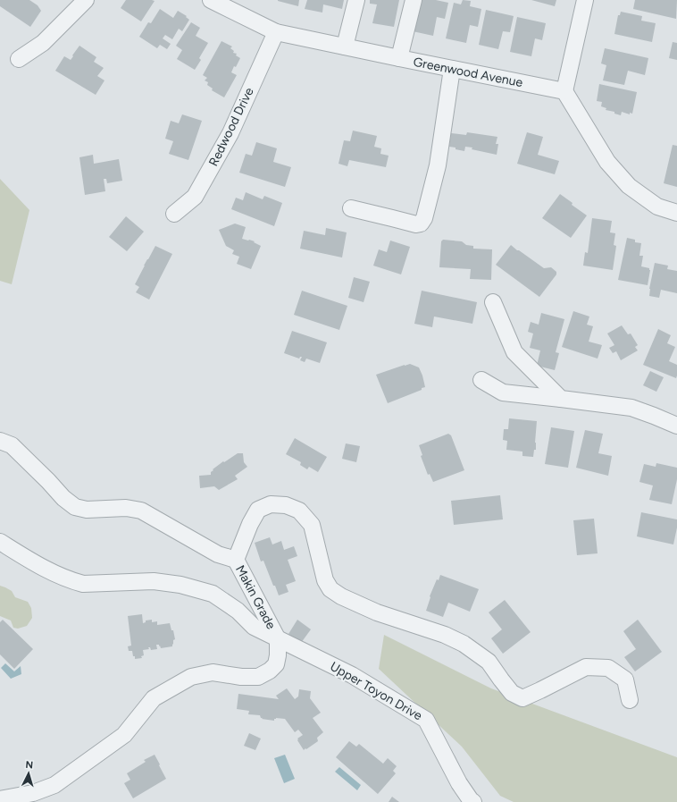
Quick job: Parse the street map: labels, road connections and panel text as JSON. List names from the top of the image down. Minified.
{"streets":{"street":["Greenwood Avenue","Redwood Drive","Makin Grade","Upper Toyon Drive"]},"crossings":[["Greenwood Avenue","Redwood Drive"],["Makin Grade","Upper Toyon Drive"]],"north":"top"}
